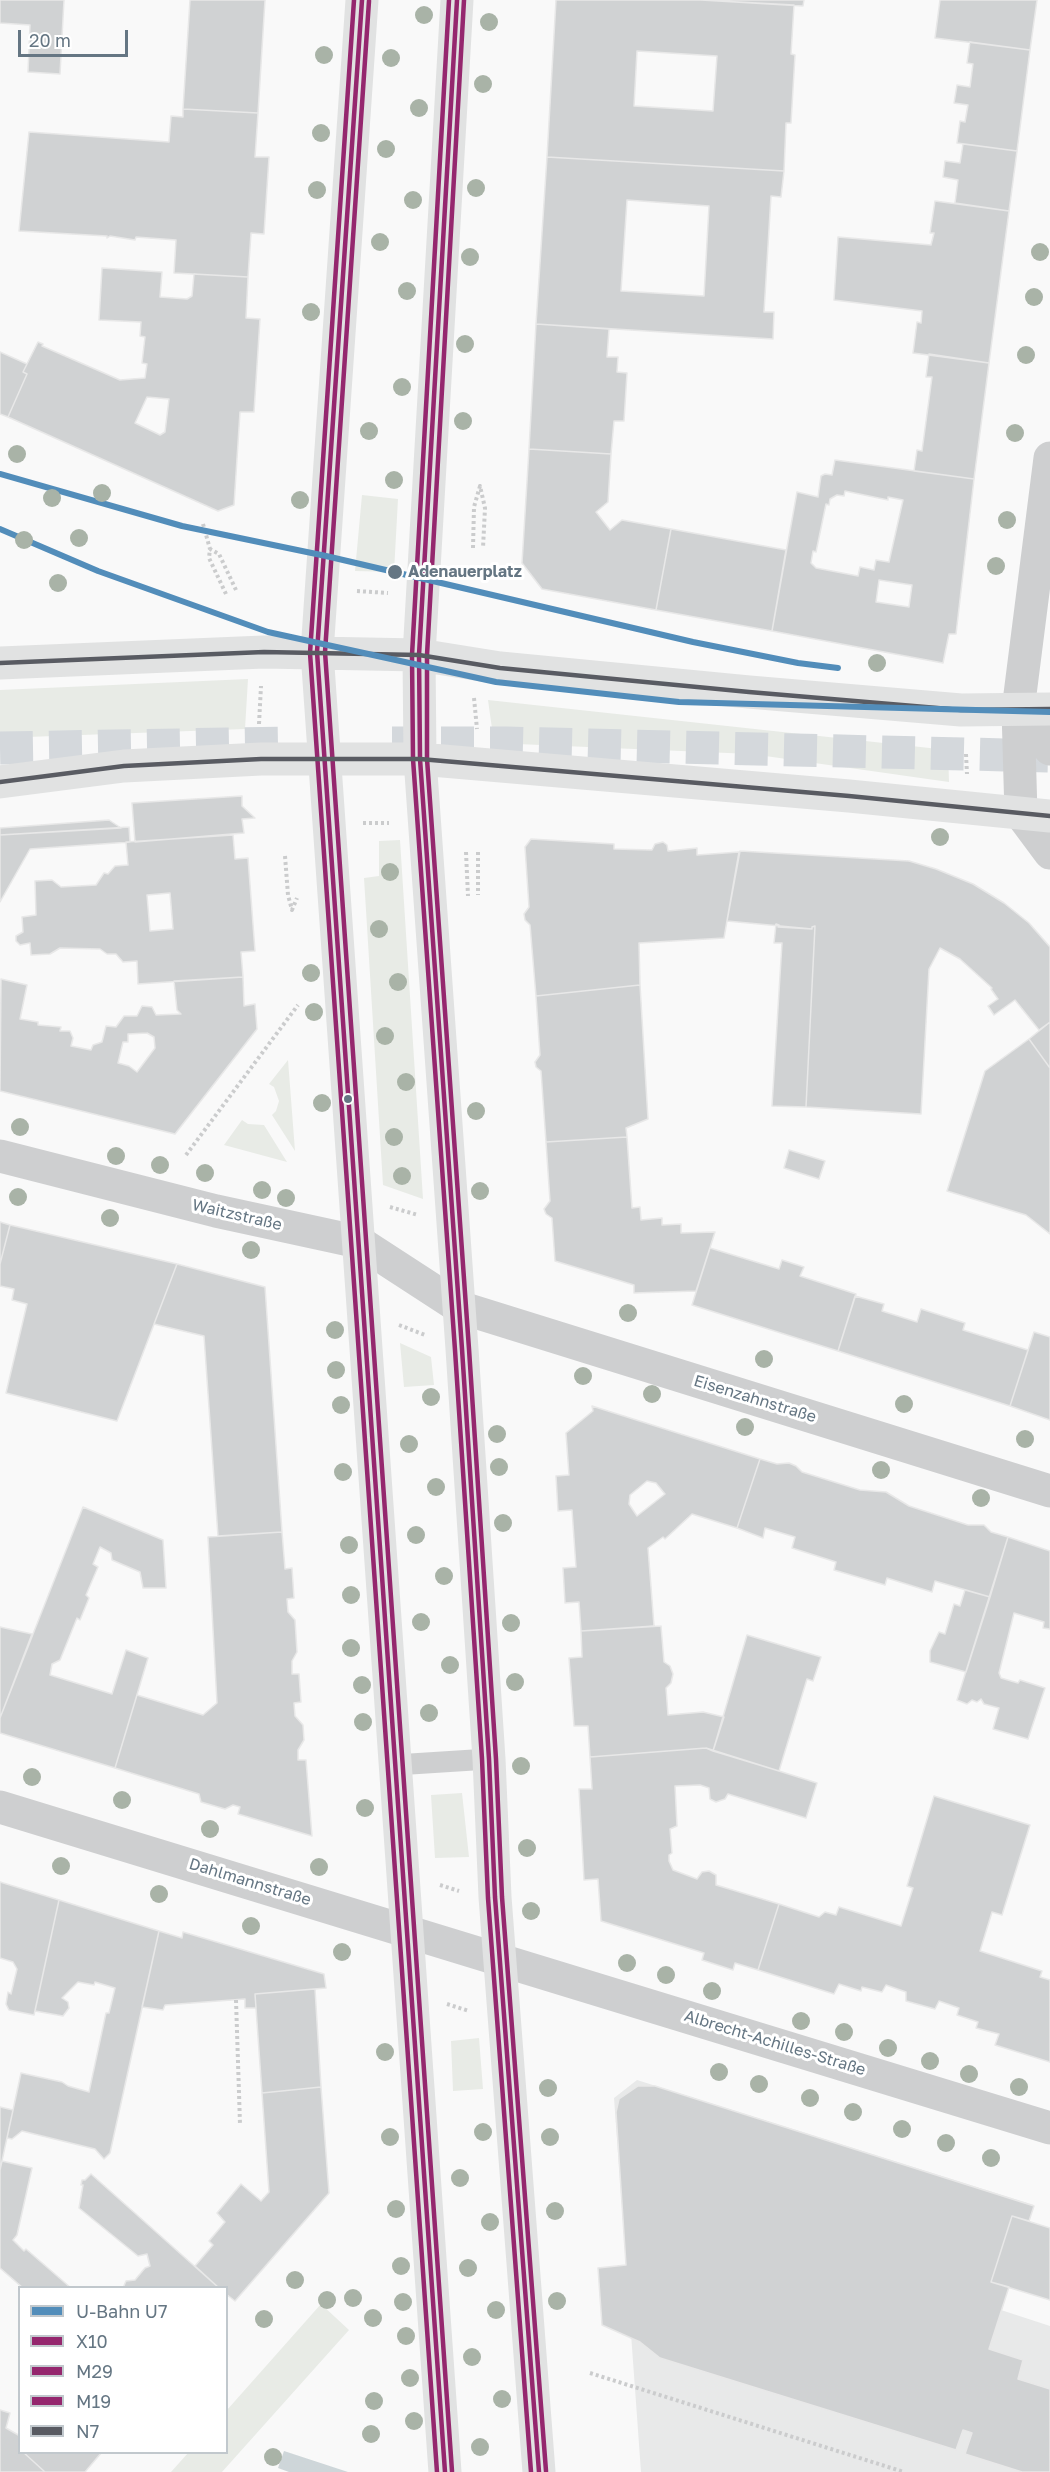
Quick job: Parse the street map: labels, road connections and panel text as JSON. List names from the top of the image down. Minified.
{"streets":{"street":["Waitzstraße","Eisenzahnstraße","Dahlmannstraße","Albrecht-Achilles-Straße"]},"crossings":[["Waitzstraße","Eisenzahnstraße"],["Dahlmannstraße","Albrecht-Achilles-Straße"]],"places":["Adenauerplatz"],"lines":["transit line X10","transit line M29","transit line M19","metro line U7","transit line N7"],"legend":["U-Bahn U7","X10","M29","M19","N7"],"scale_bar":"20 m"}
